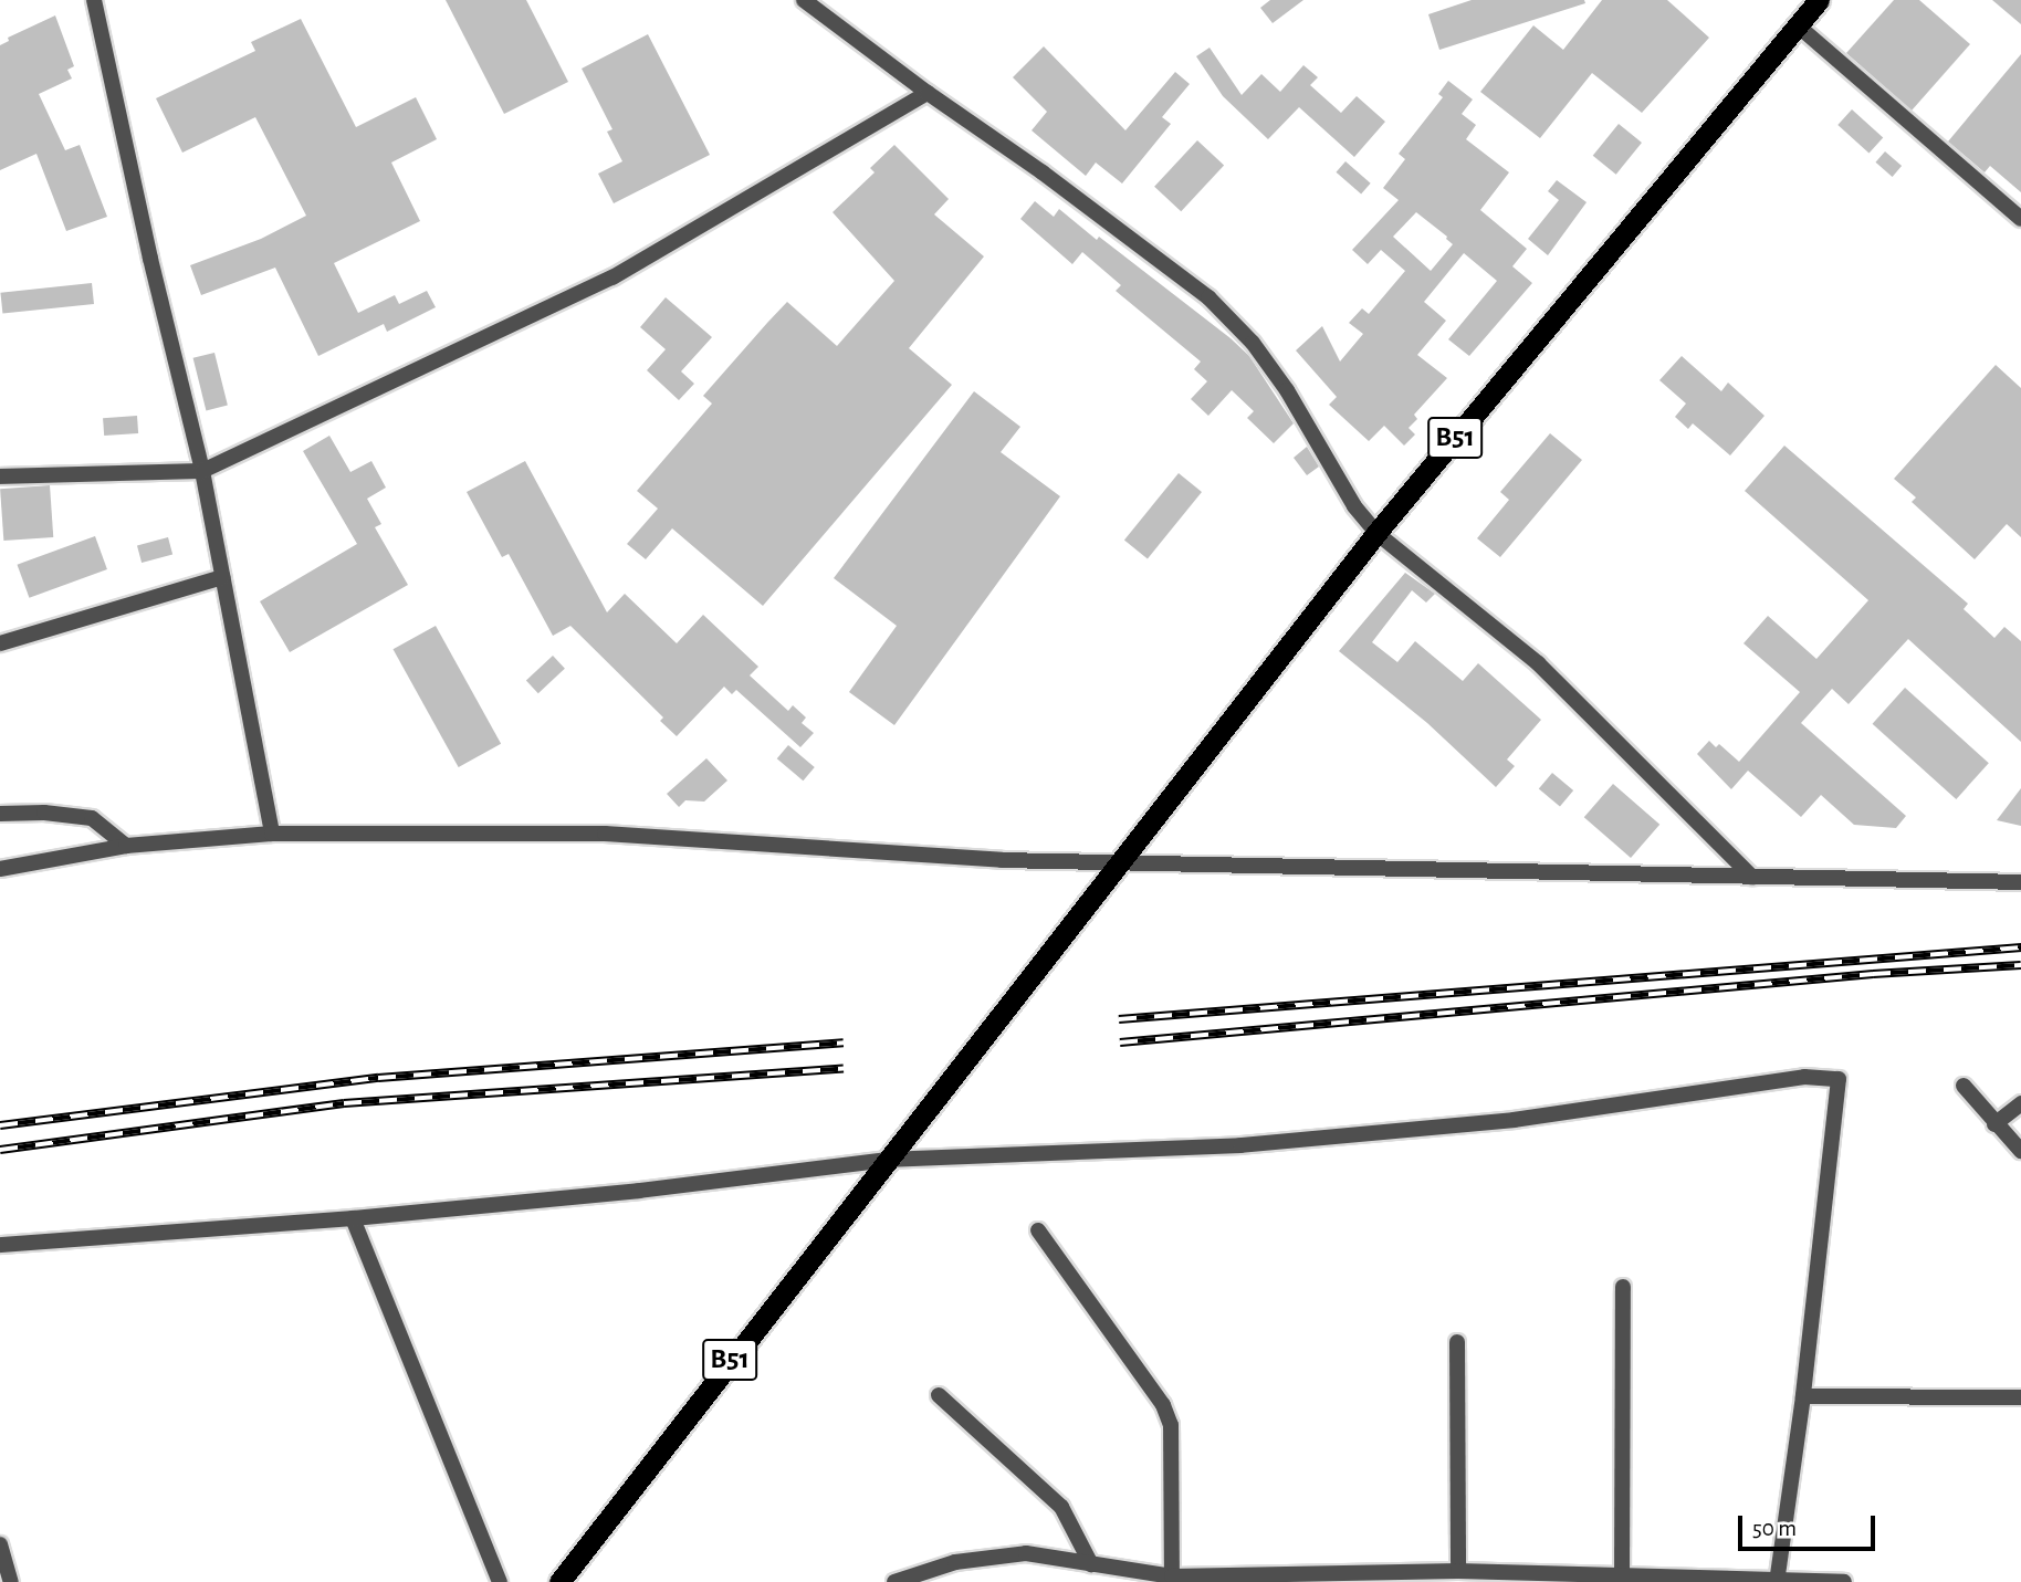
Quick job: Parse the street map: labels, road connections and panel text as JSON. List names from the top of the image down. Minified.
{"streets":{"highway":["B51"]},"scale_bar":"50 m"}
